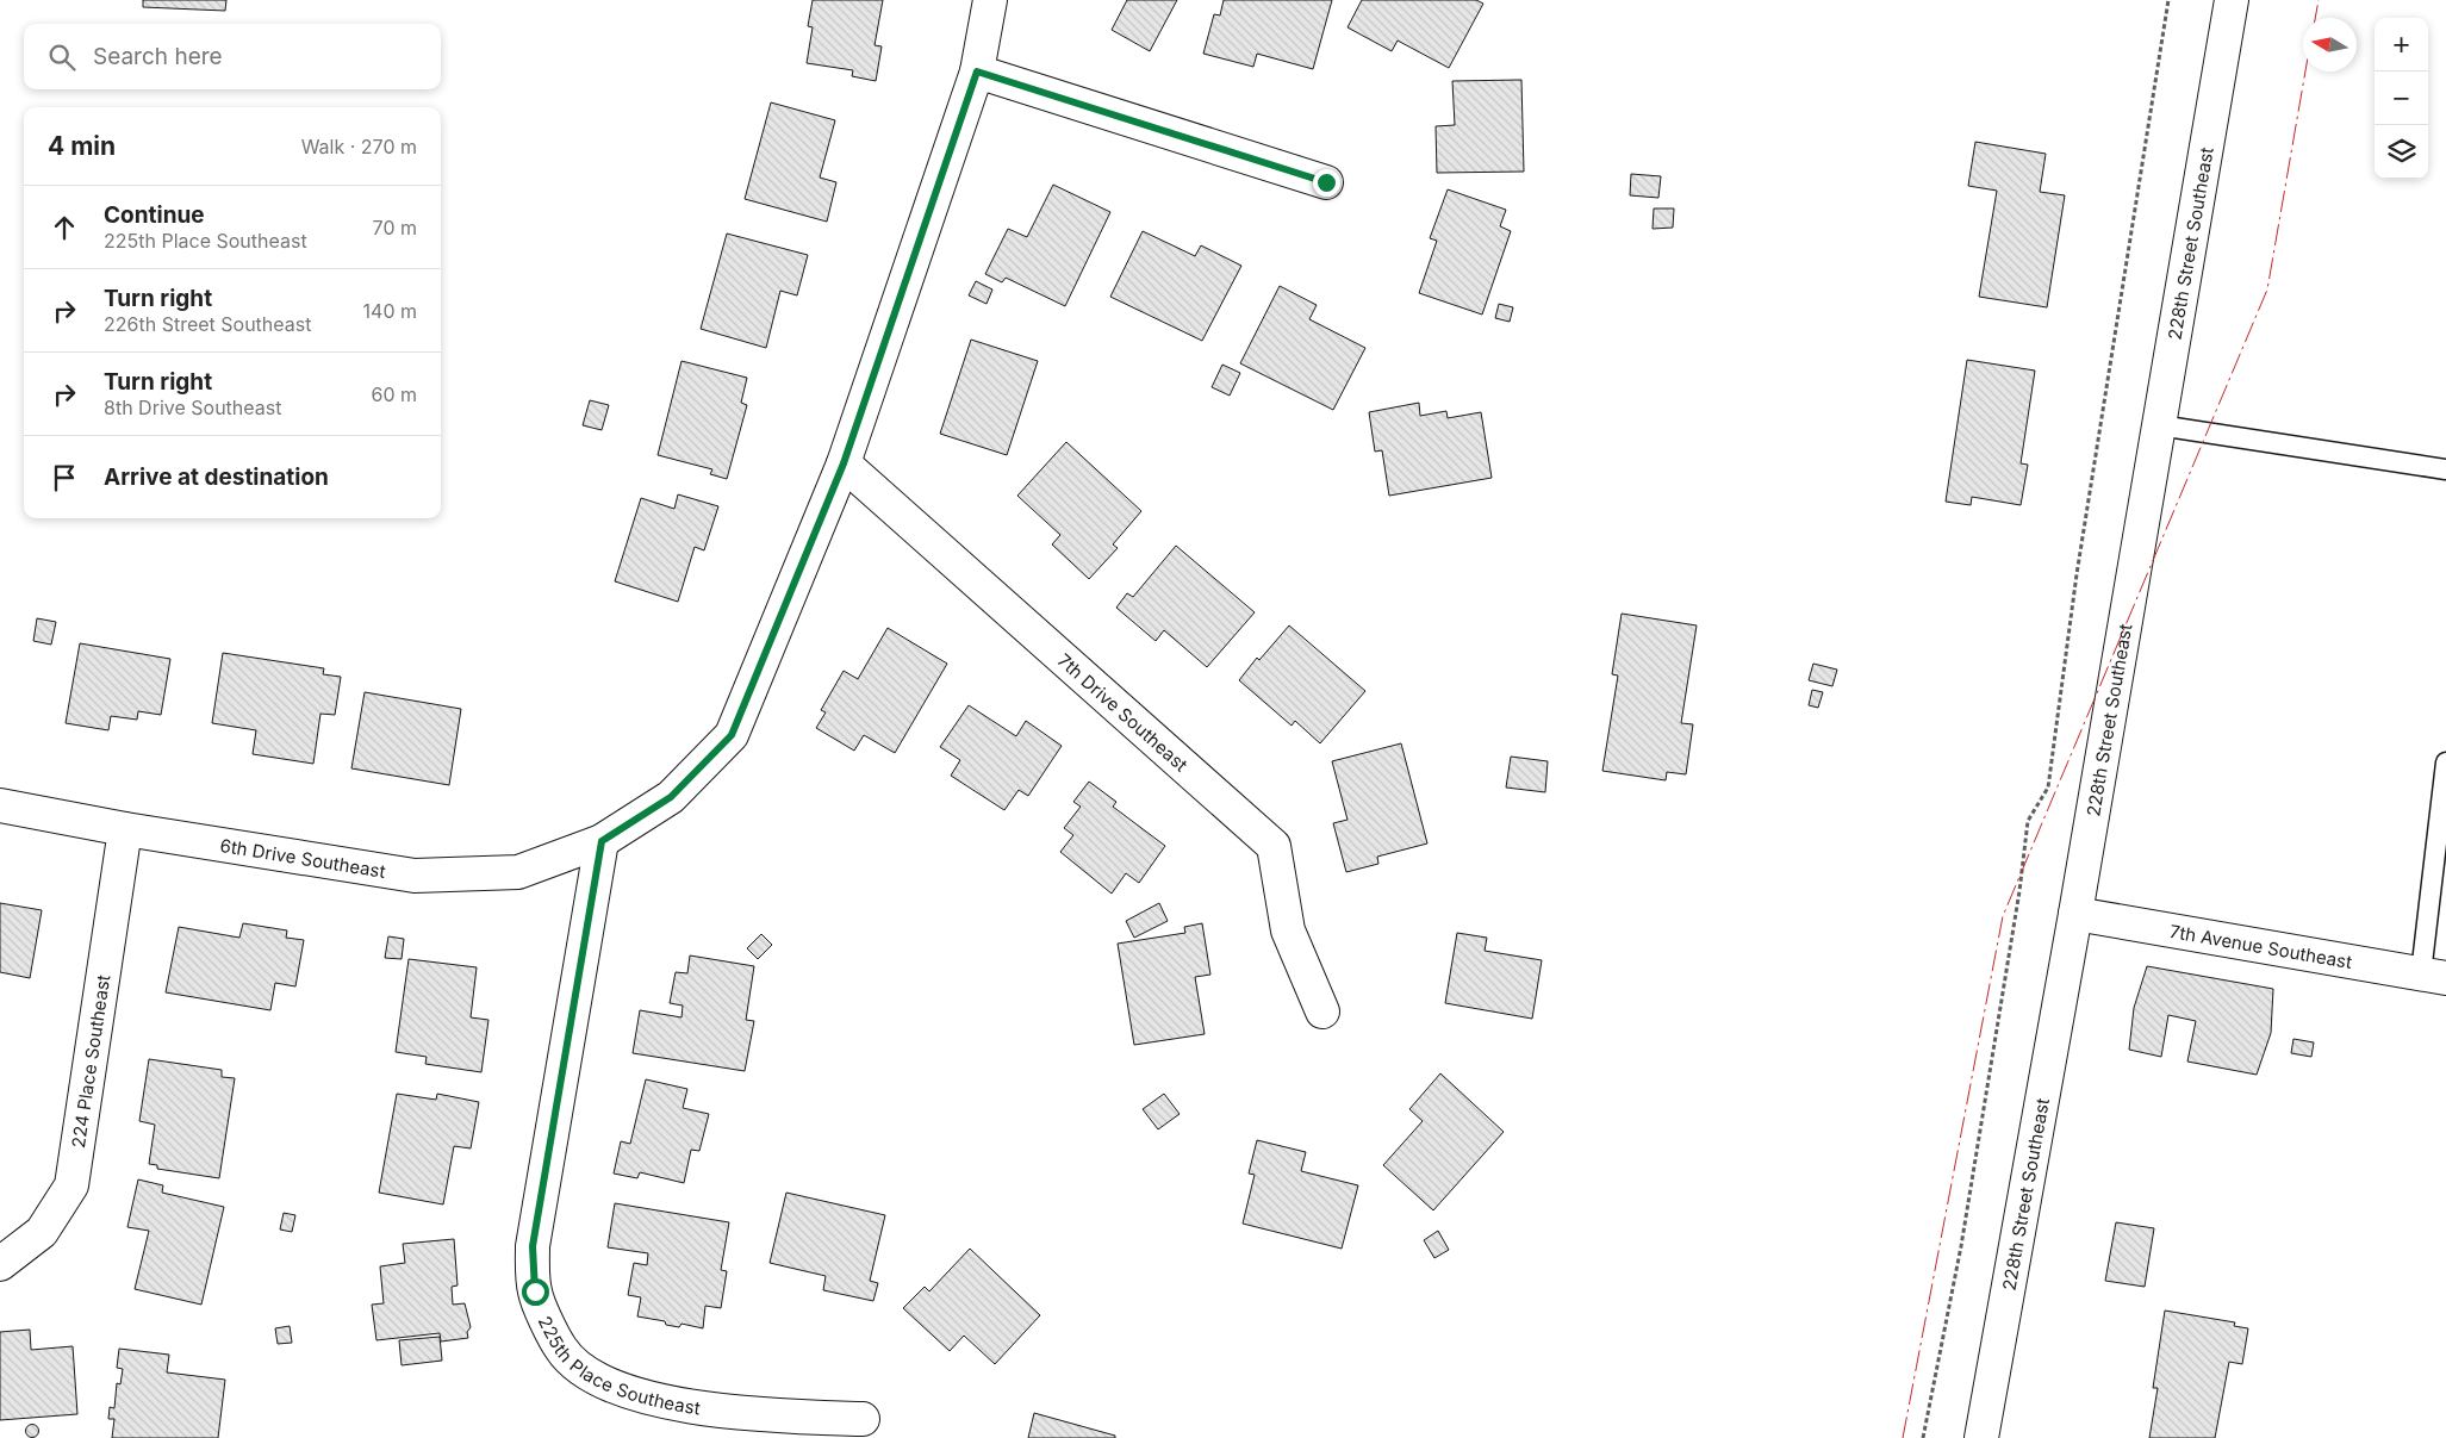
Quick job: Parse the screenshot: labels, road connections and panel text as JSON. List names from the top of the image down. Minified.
{"streets":{"street":["228th Street Southeast","7th Drive Southeast","6th Drive Southeast","7th Avenue Southeast","224 Place Southeast","225th Place Southeast"]},"crossings":[["228th Street Southeast","7th Avenue Southeast"],["7th Drive Southeast","6th Drive Southeast"],["6th Drive Southeast","224 Place Southeast"],["6th Drive Southeast","225th Place Southeast"]],"north":"left","page":{"map_buttons":["+","−"],"search":"Search here","heading":["4 min","Walk · 270 m"],"list":[["Continue","225th Place Southeast","70 m"],["Turn right","226th Street Southeast","140 m"],["Turn right","8th Drive Southeast","60 m"],"Arrive at destination"]}}
